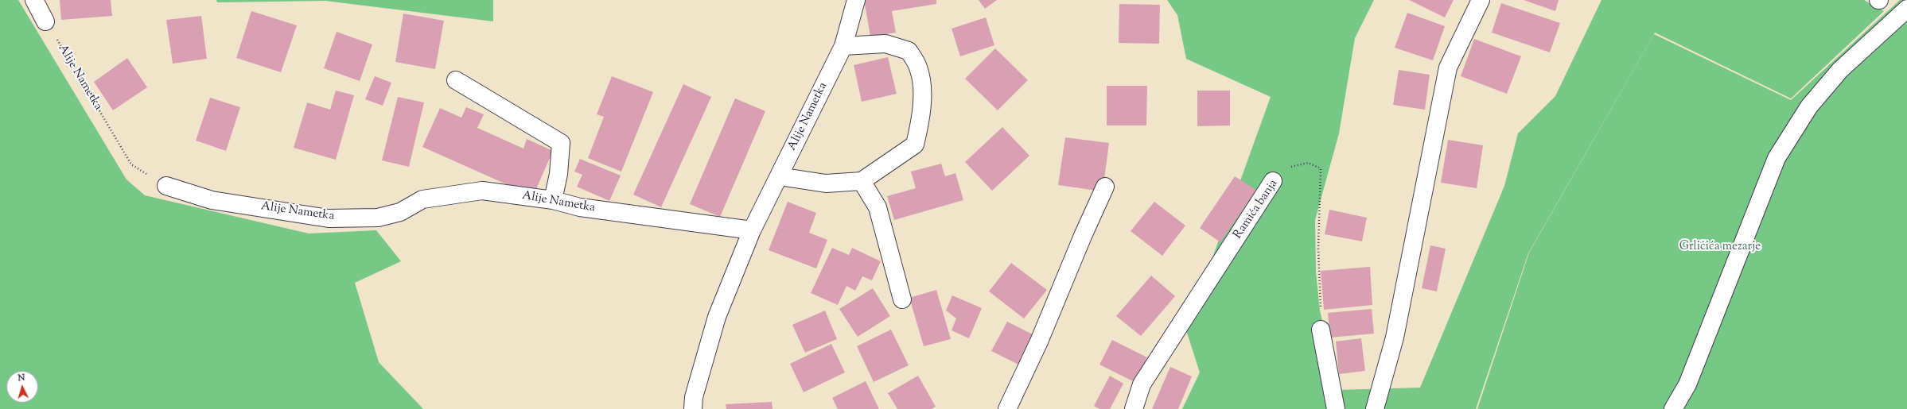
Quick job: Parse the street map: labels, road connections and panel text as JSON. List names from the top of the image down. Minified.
{"streets":{"street":["Alije Nametka","Ramića banja"]},"parks":["Grličića mezarje"],"north":"top"}
